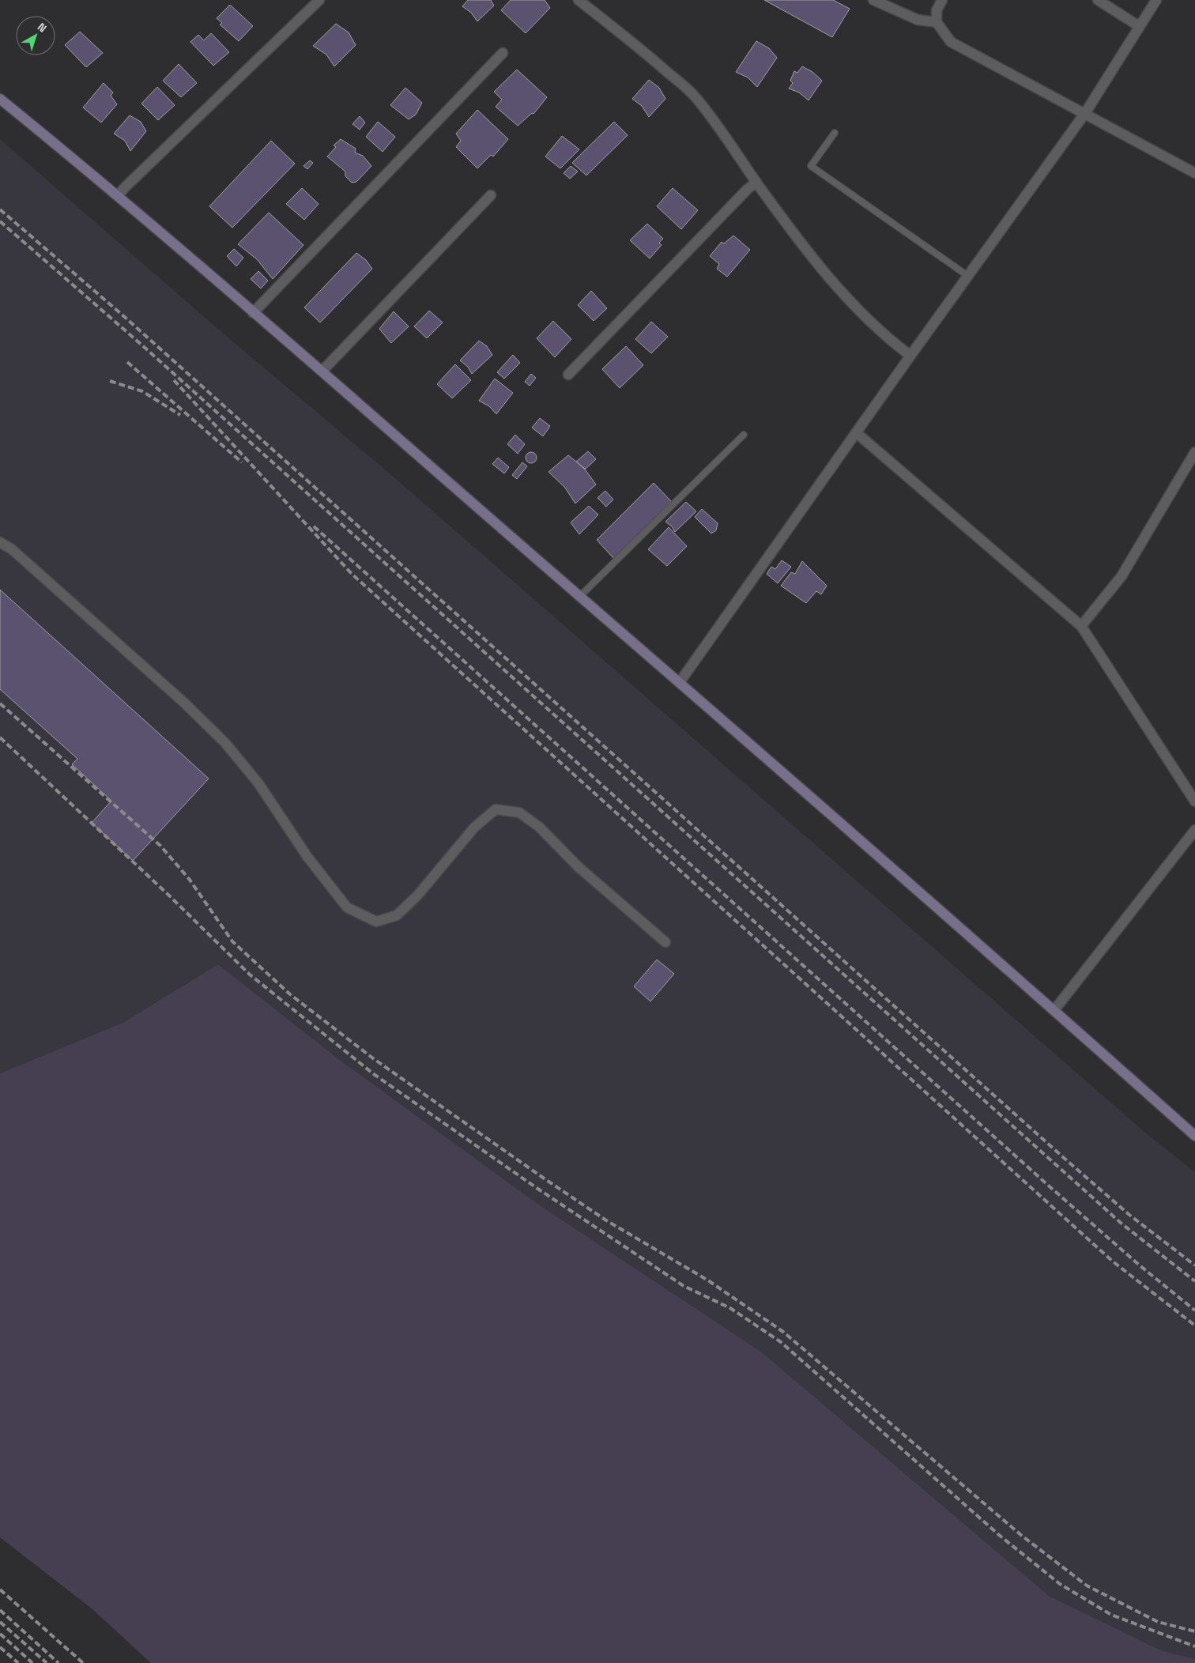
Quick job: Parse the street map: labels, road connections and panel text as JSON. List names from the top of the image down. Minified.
{"north":"top right"}
